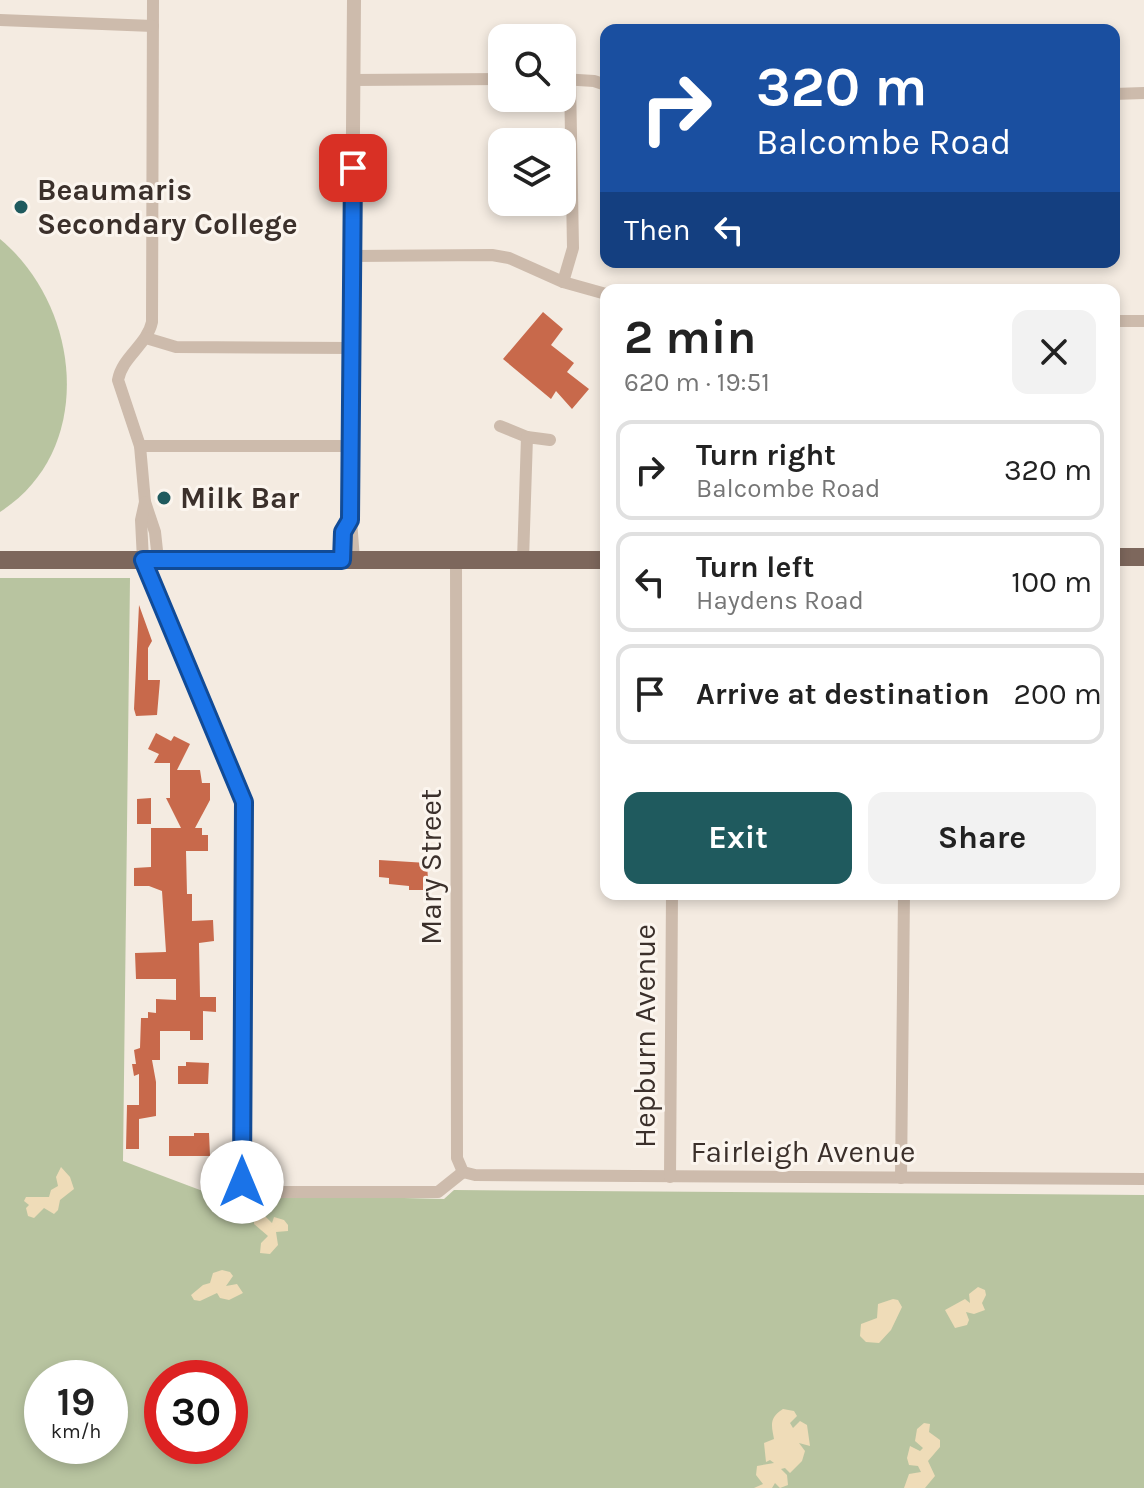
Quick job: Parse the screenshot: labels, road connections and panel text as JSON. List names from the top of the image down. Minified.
{"streets":{"street":["Mary Street","Hepburn Avenue","Fairleigh Avenue"]},"crossings":[["Mary Street","Fairleigh Avenue"],["Hepburn Avenue","Fairleigh Avenue"]],"places":["Beaumaris Secondary College","Milk Bar"],"page":{"turn":["320 m","Balcombe Road"],"then":"Then","heading":["2 min","620 m · 19:51"],"list":[{"name":"Turn right","note":"Balcombe Road","value":"320 m"},{"name":"Turn left","note":"Haydens Road","value":"100 m"},{"name":"Arrive at destination","value":"200 m"}],"buttons":["Exit","Share"],"speed":"19 km/h","limit":"30"}}
